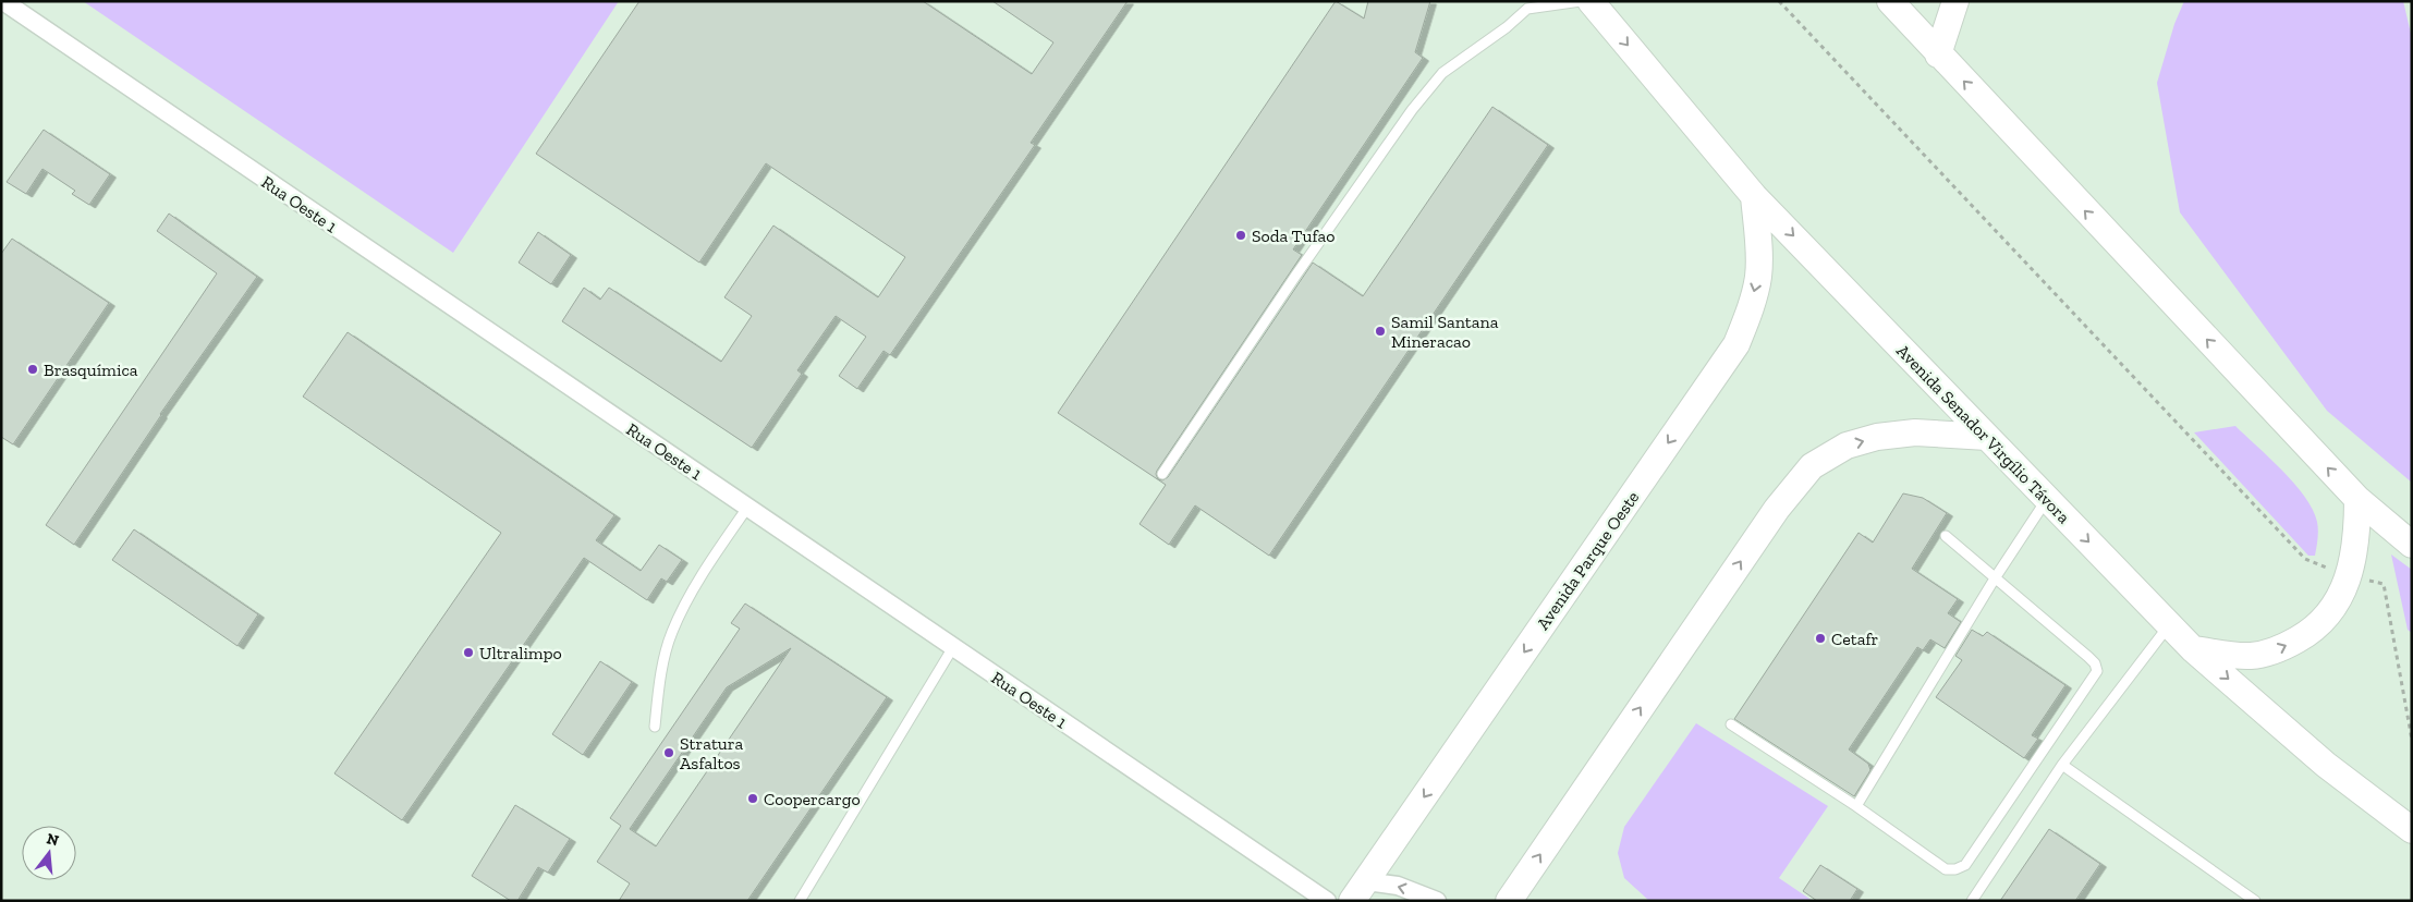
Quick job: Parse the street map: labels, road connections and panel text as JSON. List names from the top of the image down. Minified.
{"streets":{"main road":["Avenida Senador Virgílio Távora","Avenida Parque Oeste"],"street":["Rua Oeste 1"]},"crossings":[["Avenida Senador Virgílio Távora","Avenida Parque Oeste"]],"one_way":["Avenida Parque Oeste"],"places":["Soda Tufao","Samil Santana Mineracao","Brasquímica","Cetafr","Ultralimpo","Stratura Asfaltos","Coopercargo"],"north":"top"}
